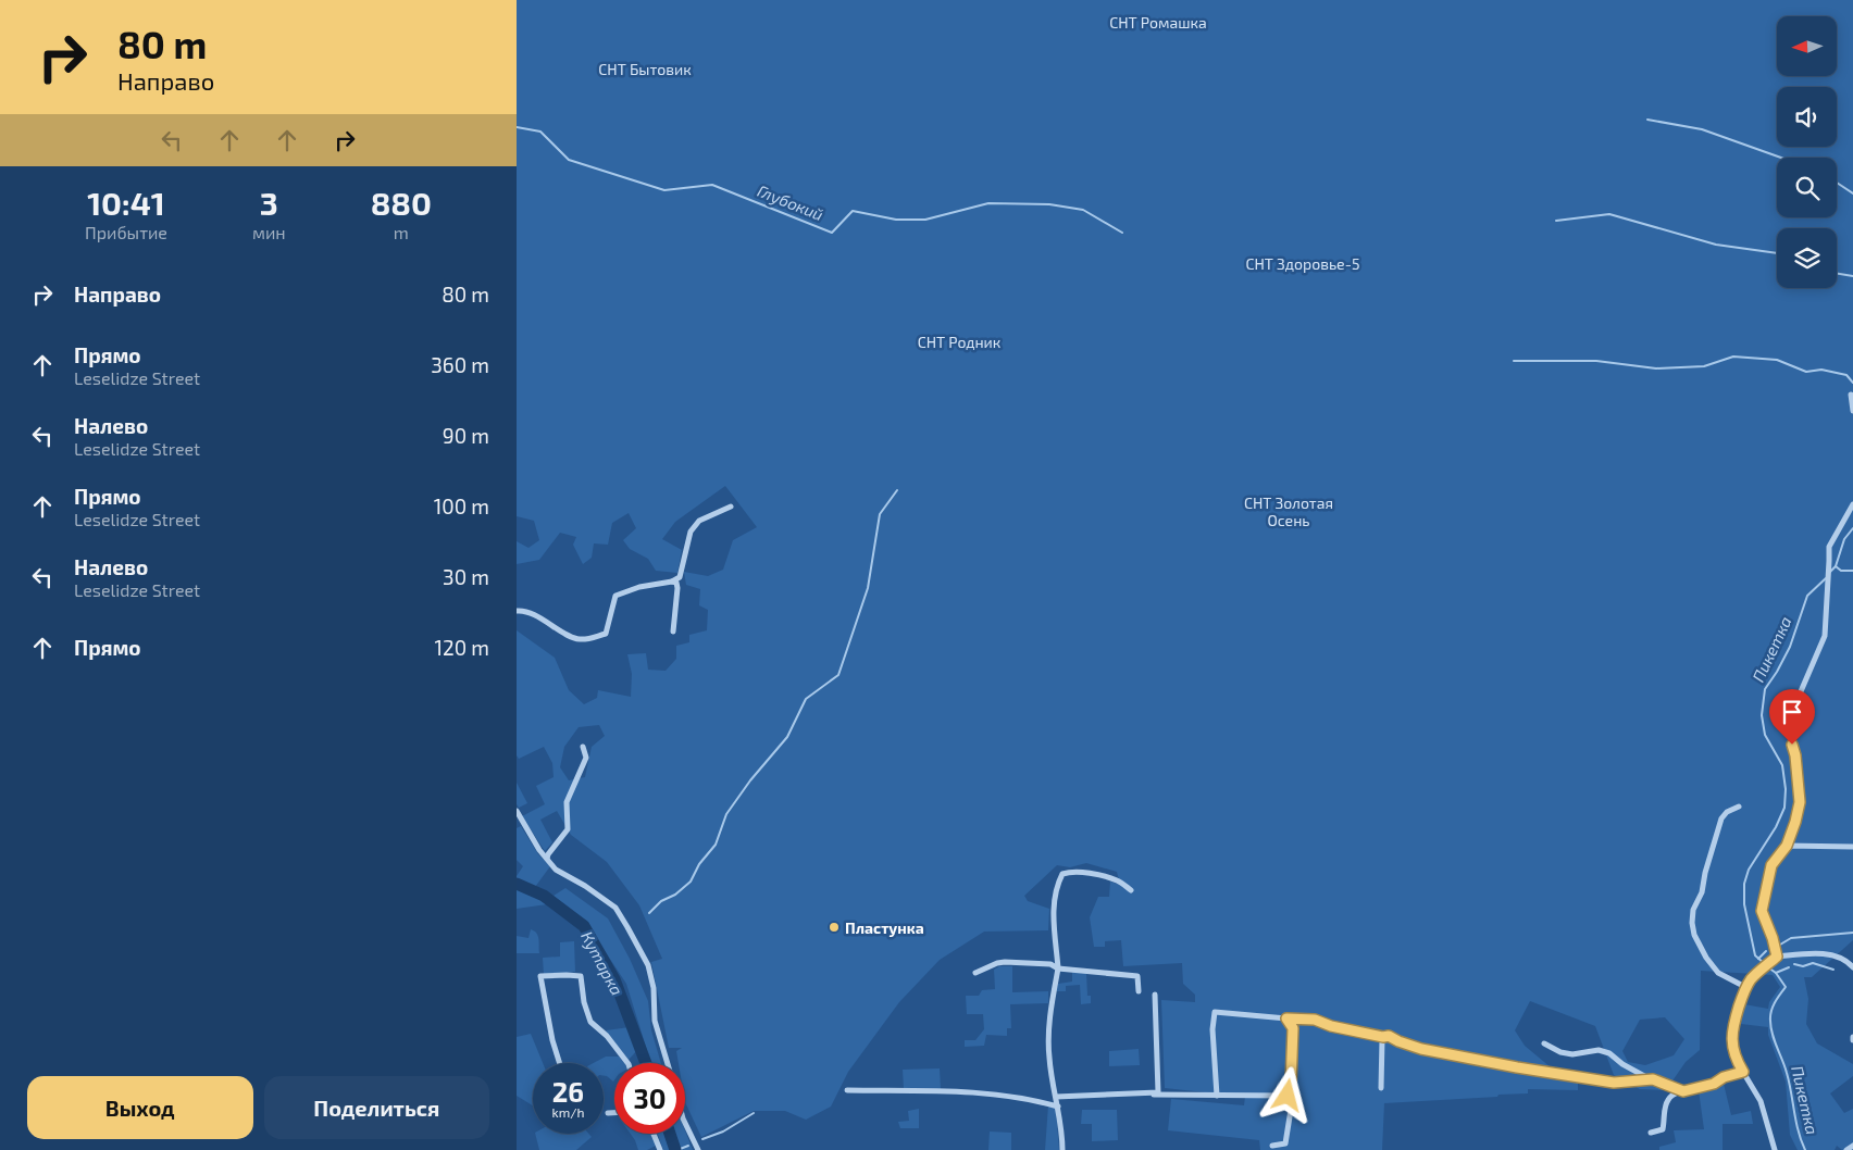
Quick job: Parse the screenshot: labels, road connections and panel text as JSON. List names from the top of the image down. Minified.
{"water":["Глубокий","Пикетка","Кутарка"],"parks":["СНТ Ромашка","СНТ Бытовик","СНТ Здоровье-5","СНТ Родник","СНТ Золотая Осень"],"places":["Пластунка"],"north":"left","page":{"turn":["80 m","Направо"],"eta":["10:41","Прибытие","3","мин","880","m"],"list":[{"name":"Направо","value":"80 m"},{"name":"Прямо","note":"Leselidze Street","value":"360 m"},{"name":"Налево","note":"Leselidze Street","value":"90 m"},{"name":"Прямо","note":"Leselidze Street","value":"100 m"},{"name":"Налево","note":"Leselidze Street","value":"30 m"},{"name":"Прямо","value":"120 m"}],"speed":"26 km/h","limit":"30","buttons":["Выход","Поделиться"]}}
